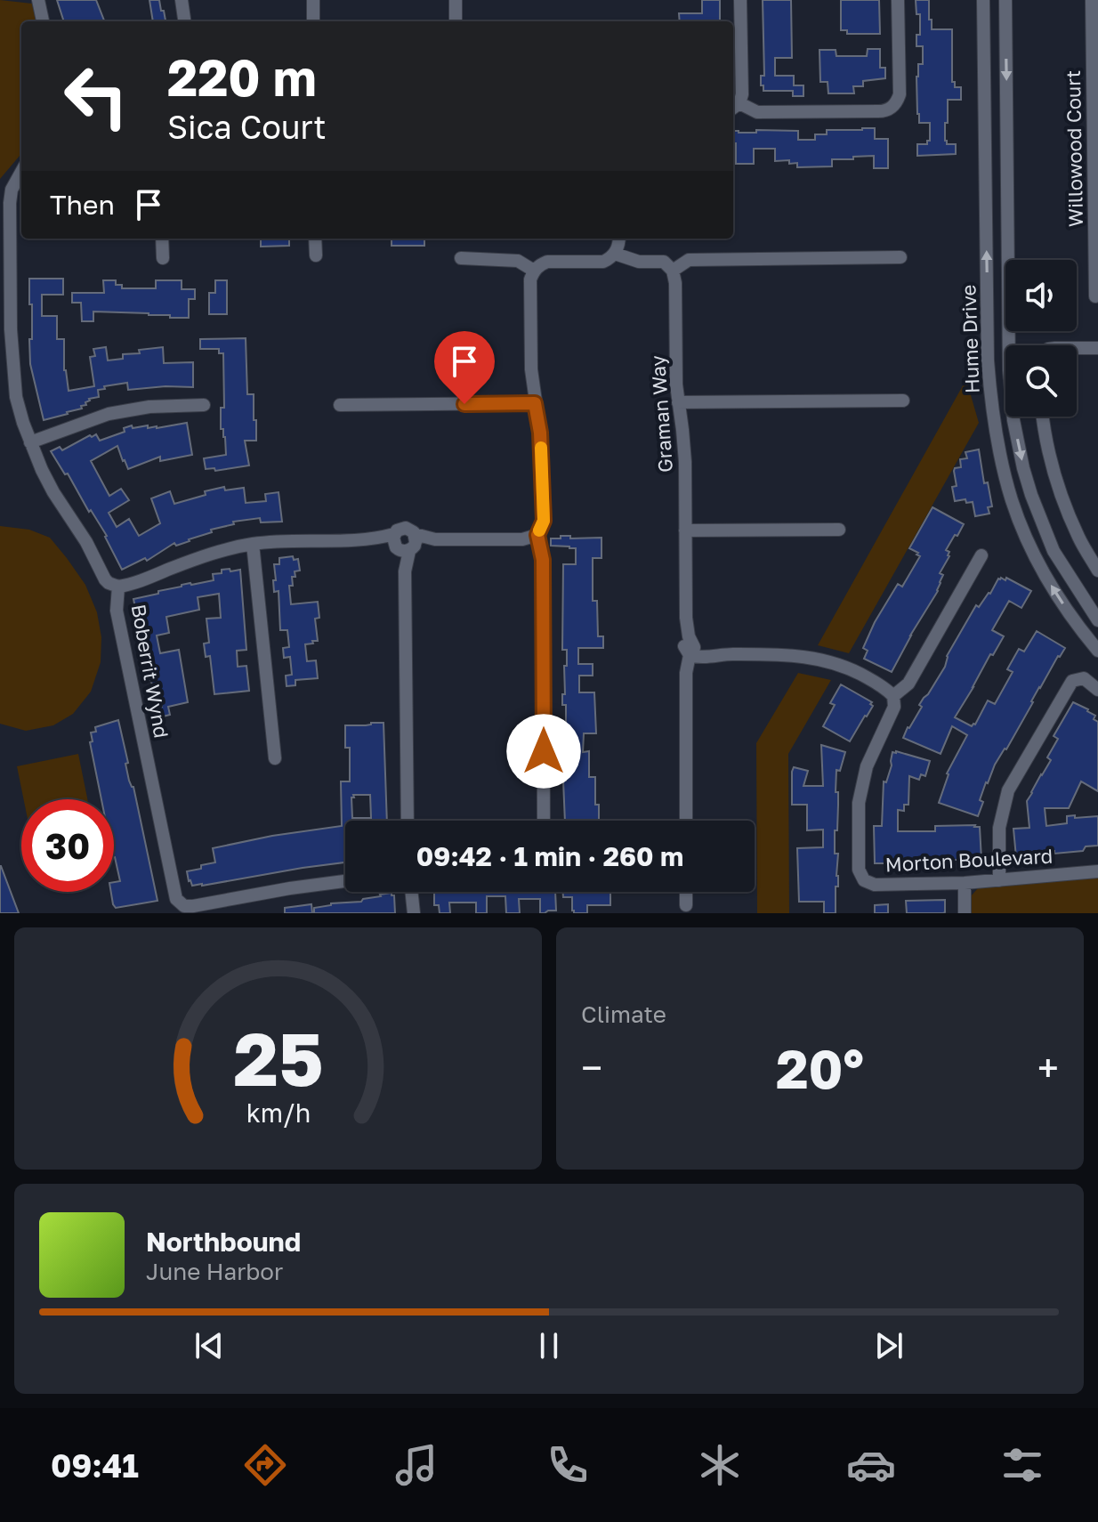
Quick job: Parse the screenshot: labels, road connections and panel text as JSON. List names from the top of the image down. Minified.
{"streets":{"street":["Willowood Court","Hume Drive","Graman Way","Boberrit Wynd","Morton Boulevard"]},"page":{"turn":["220 m","Sica Court"],"then":"Then","limit":"30","trip":"09:42 · 1 min · 260 m","tile":"Climate","heat":["−","20°","+"],"song":["Northbound","June Harbor"],"tabs":"09:41","gauge":["25","km/h"]}}
